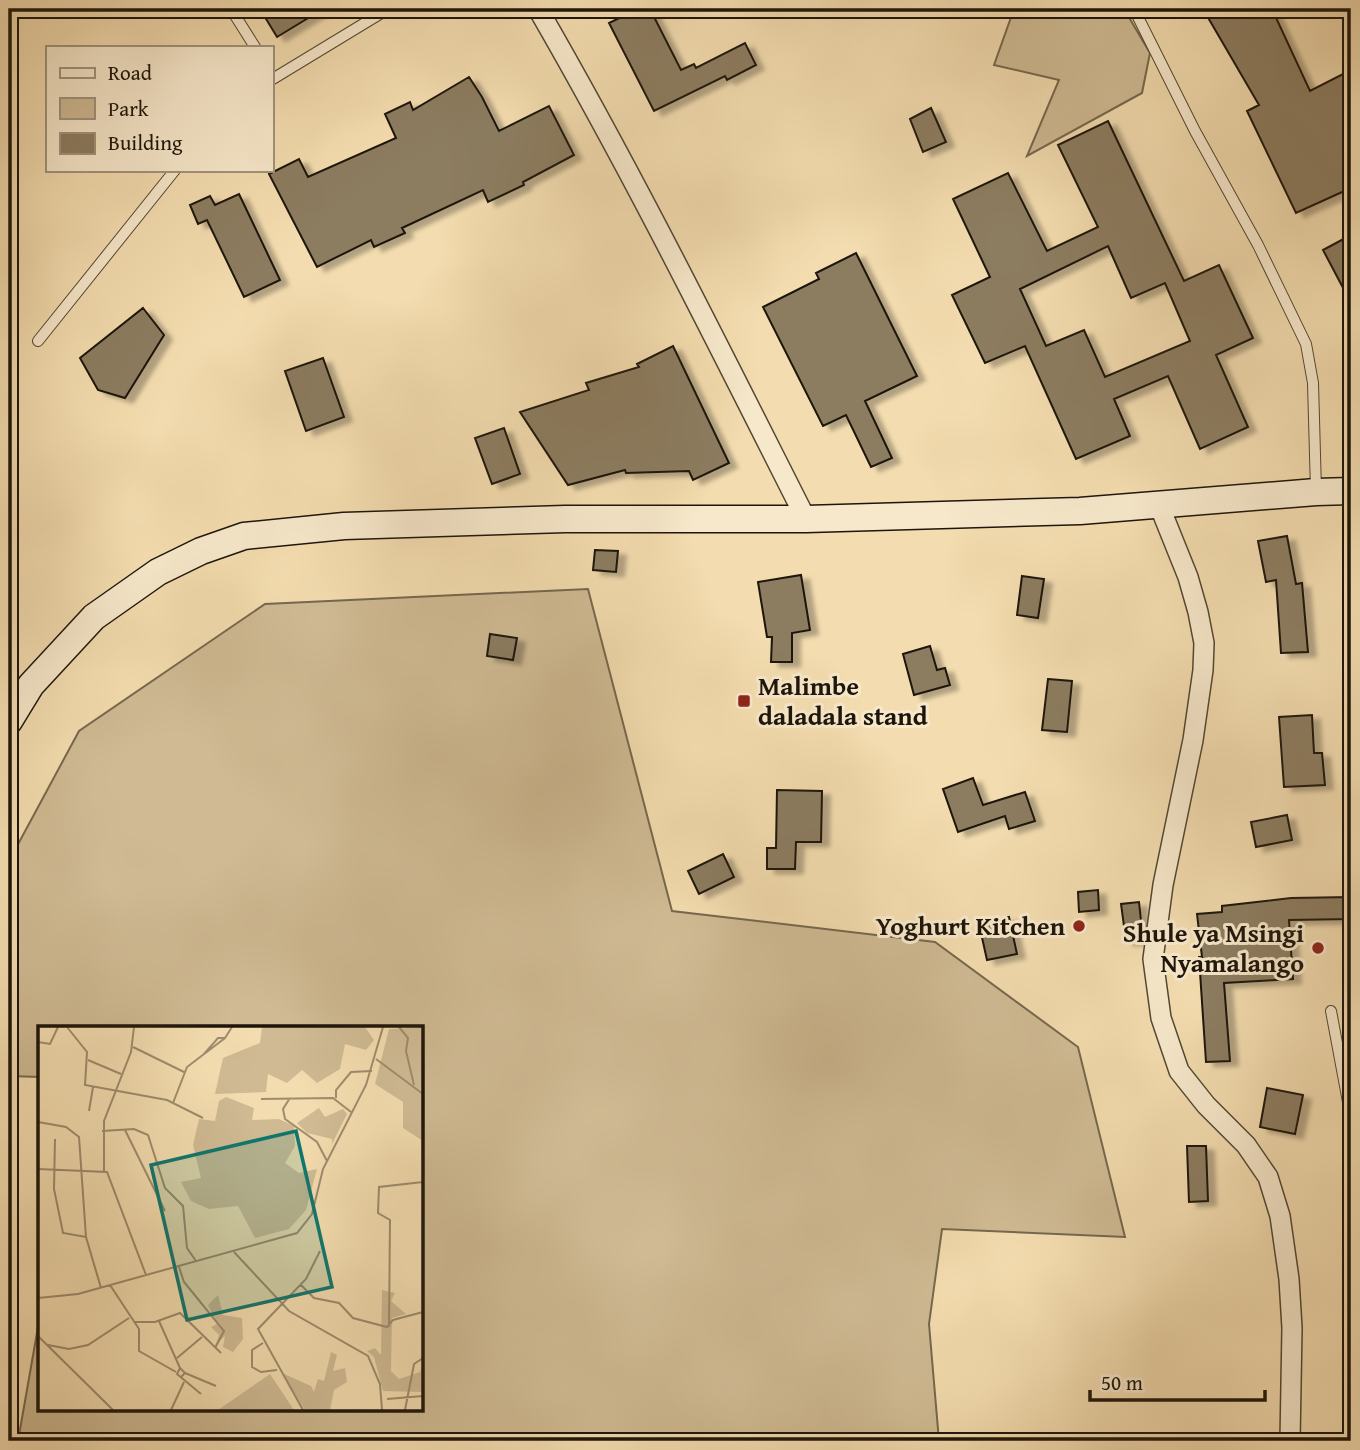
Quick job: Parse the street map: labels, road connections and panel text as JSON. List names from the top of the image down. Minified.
{"places":{"transit":["Malimbe daladala stand"],"other":["Yoghurt Kitchen","Shule ya Msingi Nyamalango"]},"legend":["Road","Park","Building"],"scale_bar":"50 m"}
